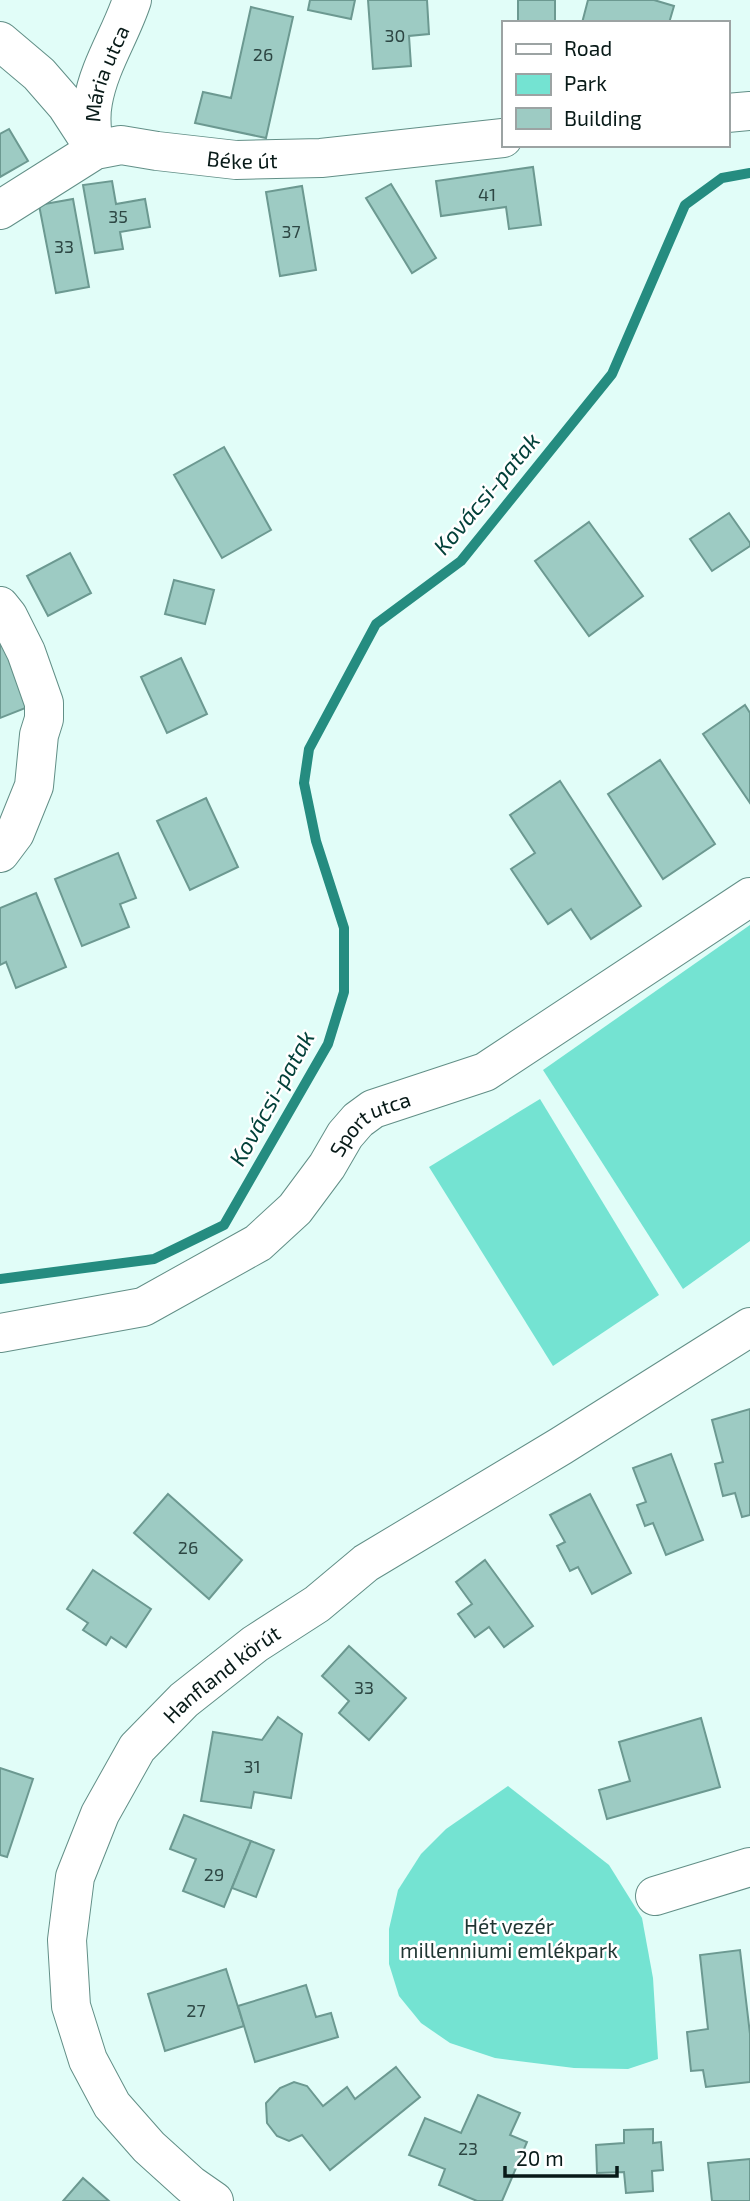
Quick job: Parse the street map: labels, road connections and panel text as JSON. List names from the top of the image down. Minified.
{"streets":{"street":["Mária utca","Béke út","Sport utca","Hanfland körút"]},"crossings":[["Mária utca","Béke út"]],"water":["Kovácsi-patak"],"parks":["Hét vezér millenniumi emlékpark"],"house_numbers":["30","26","41","35","37","33","26","33","31","29","27","23"],"legend":["Road","Park","Building"],"scale_bar":"20 m"}
